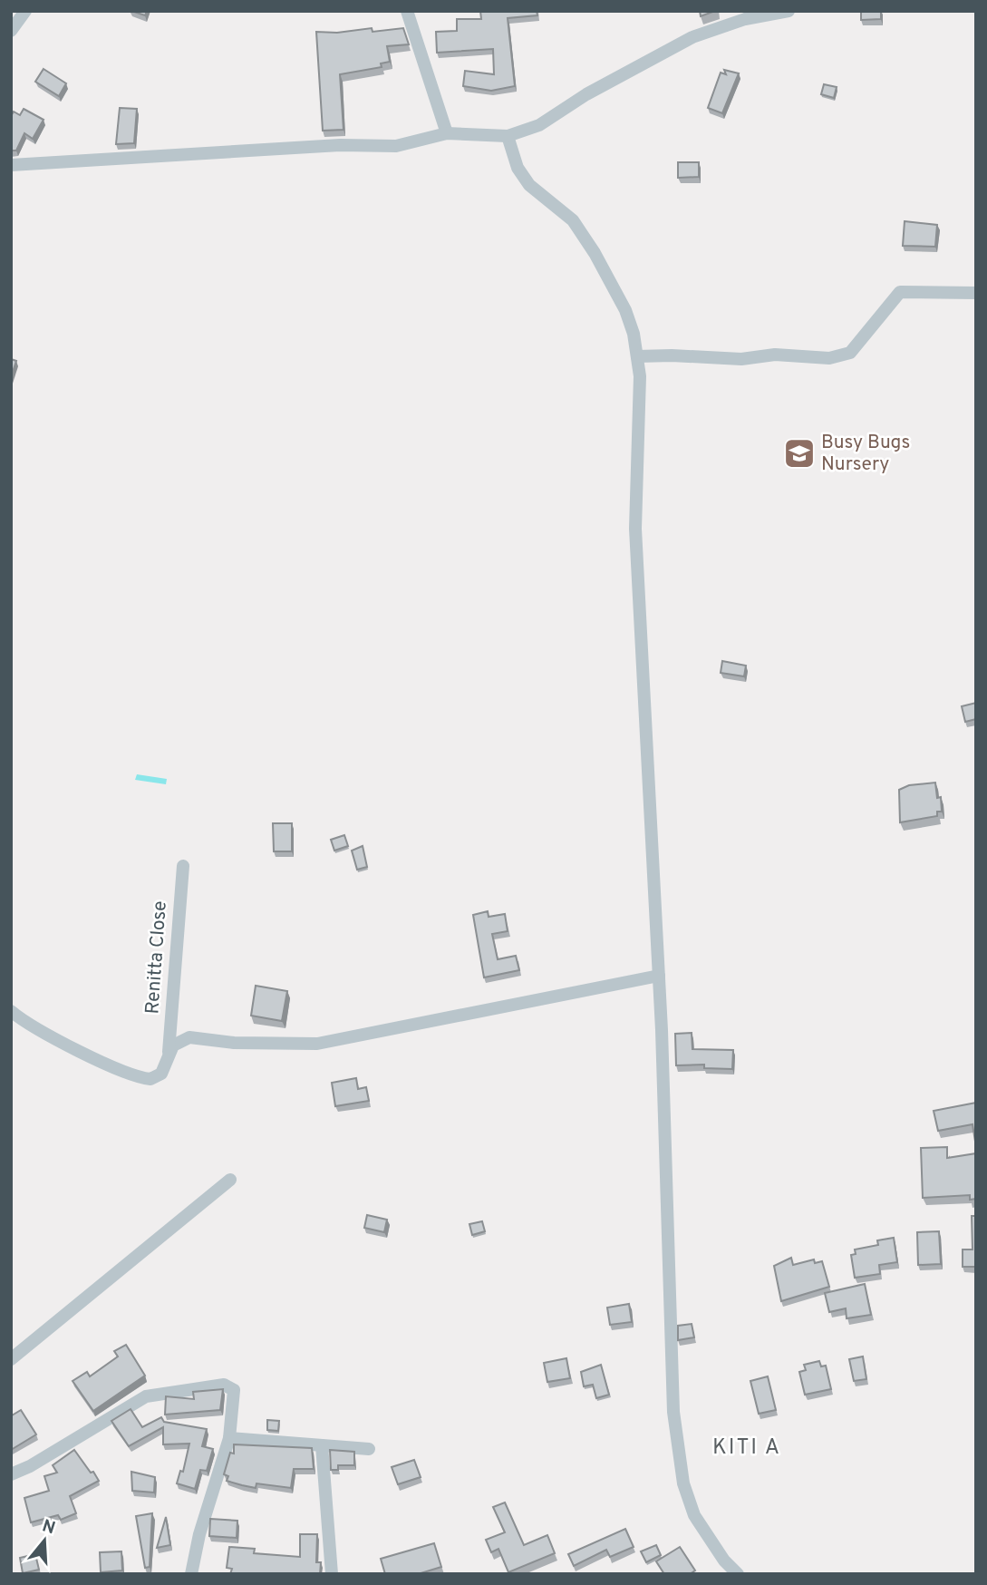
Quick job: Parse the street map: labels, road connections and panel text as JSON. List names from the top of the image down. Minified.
{"streets":{"street":["Renitta Close"]},"districts":["KITI A"],"places":{"school or university":["Busy Bugs Nursery"]},"north":"top"}
